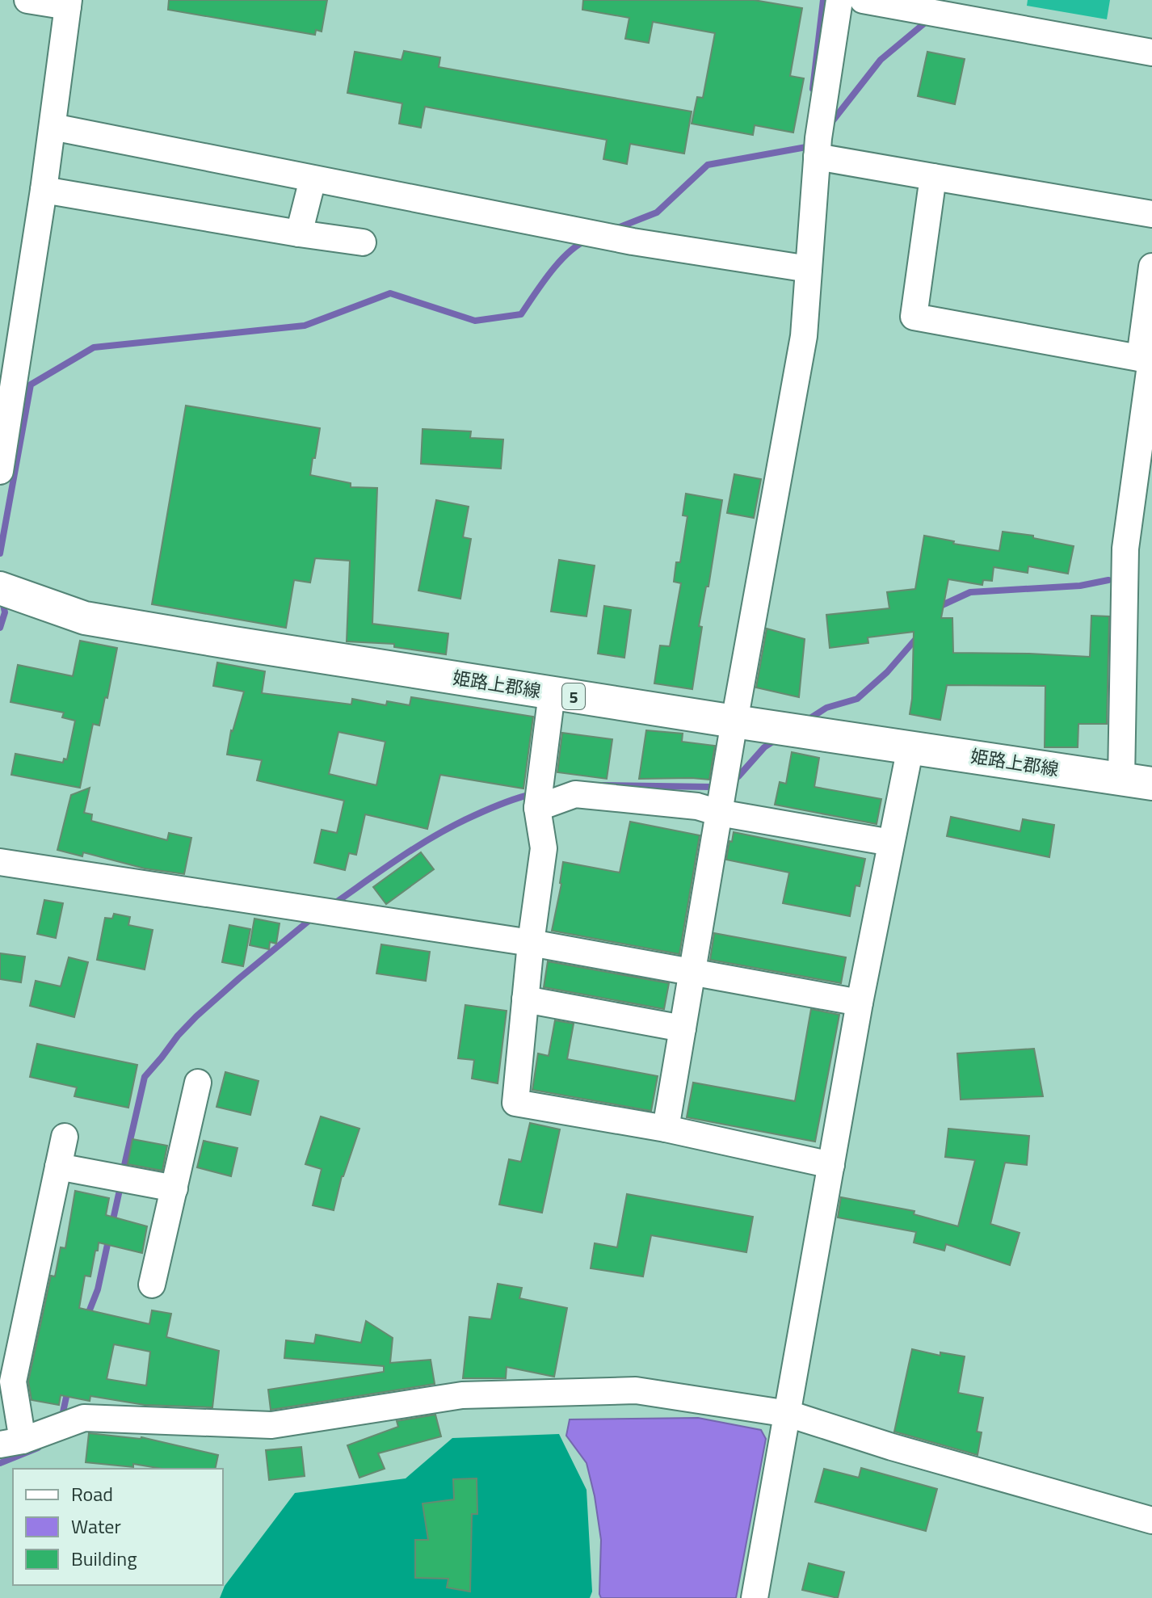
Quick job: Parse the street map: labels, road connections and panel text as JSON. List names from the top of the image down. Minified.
{"streets":{"main road":["姫路上郡線","5"]},"legend":["Road","Water","Building"]}
